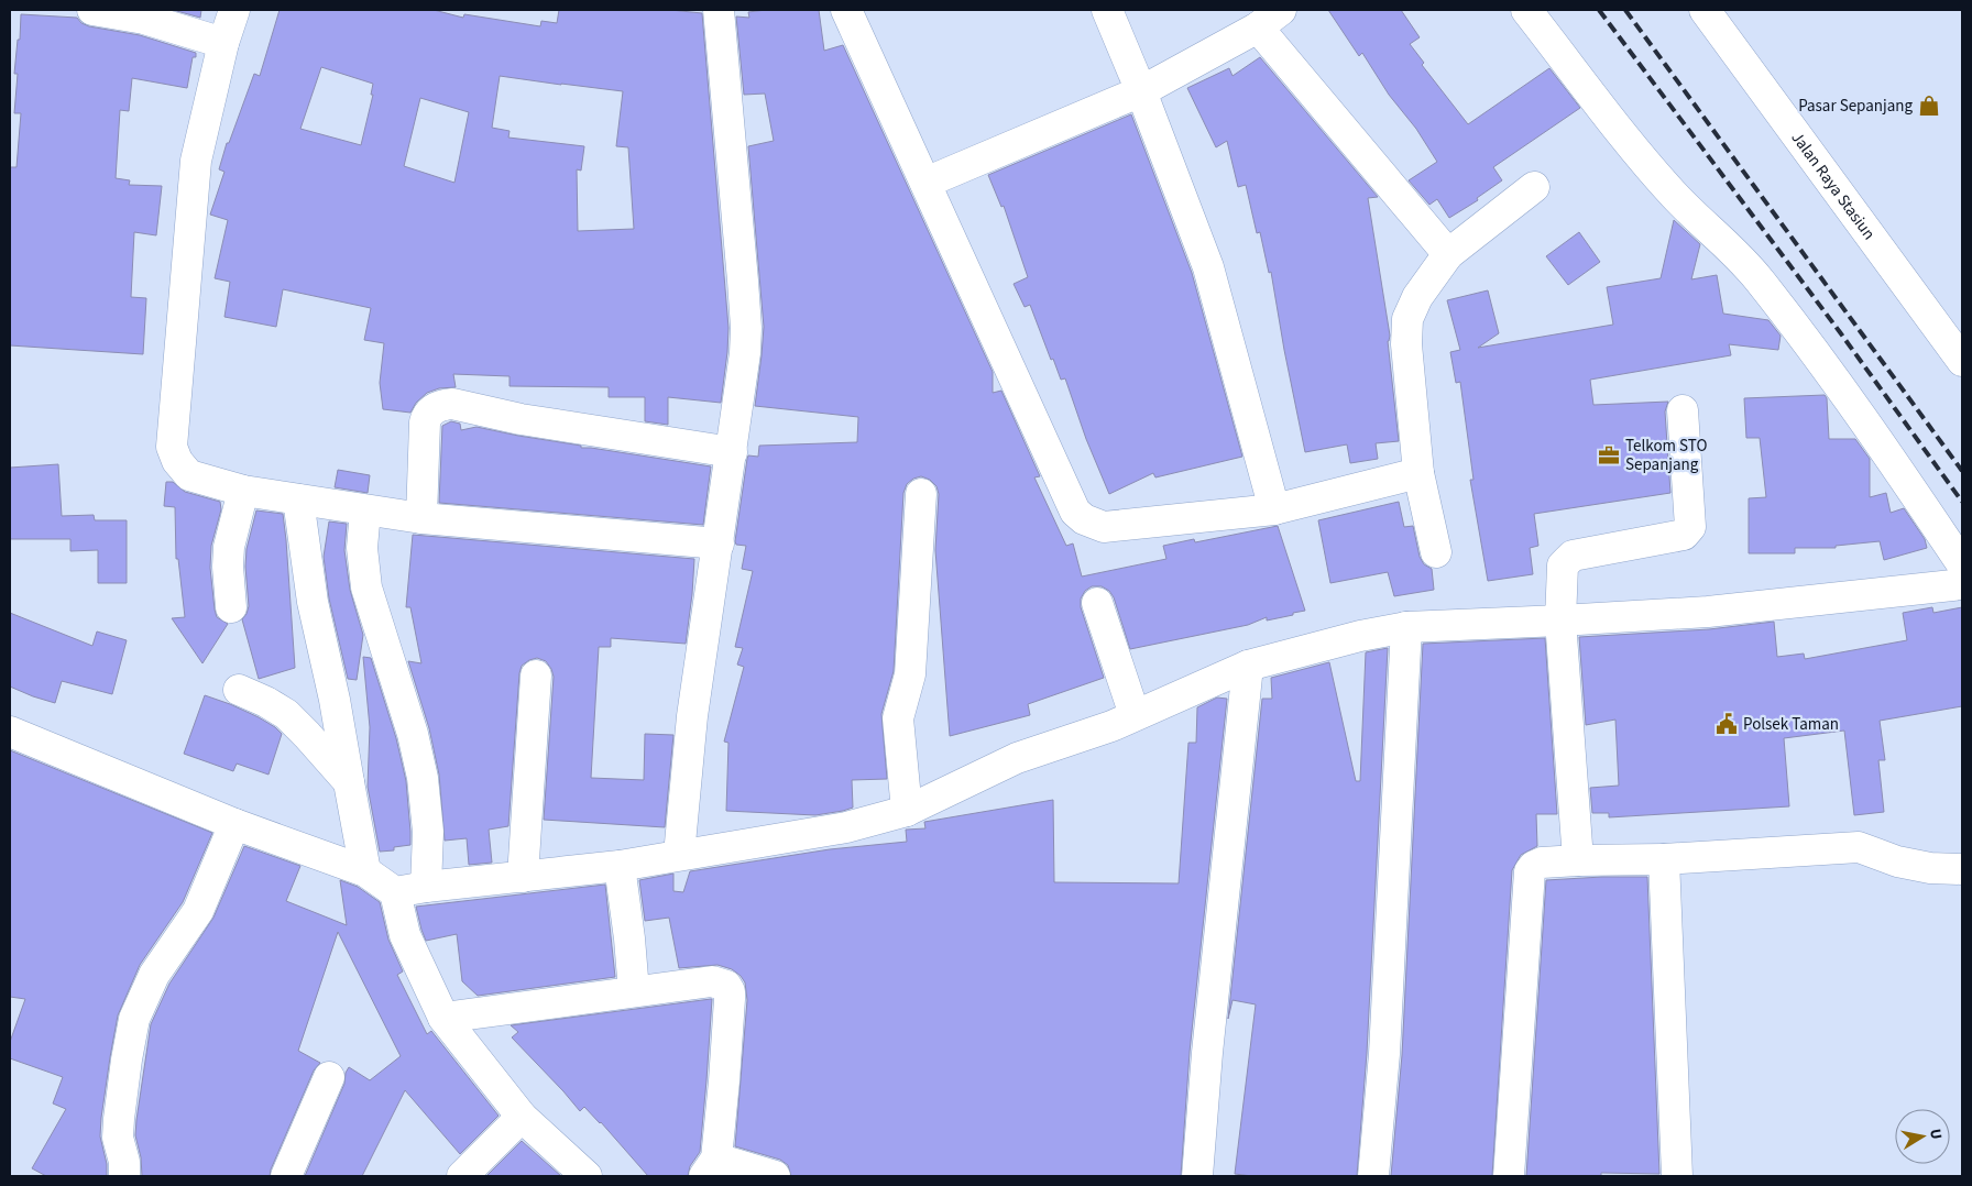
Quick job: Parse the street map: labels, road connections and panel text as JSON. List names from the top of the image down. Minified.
{"streets":{"street":["Jalan Raya Stasiun"]},"places":{"shop":["Pasar Sepanjang"],"office":["Telkom STO Sepanjang"],"public building":["Polsek Taman"]},"north":"right"}
